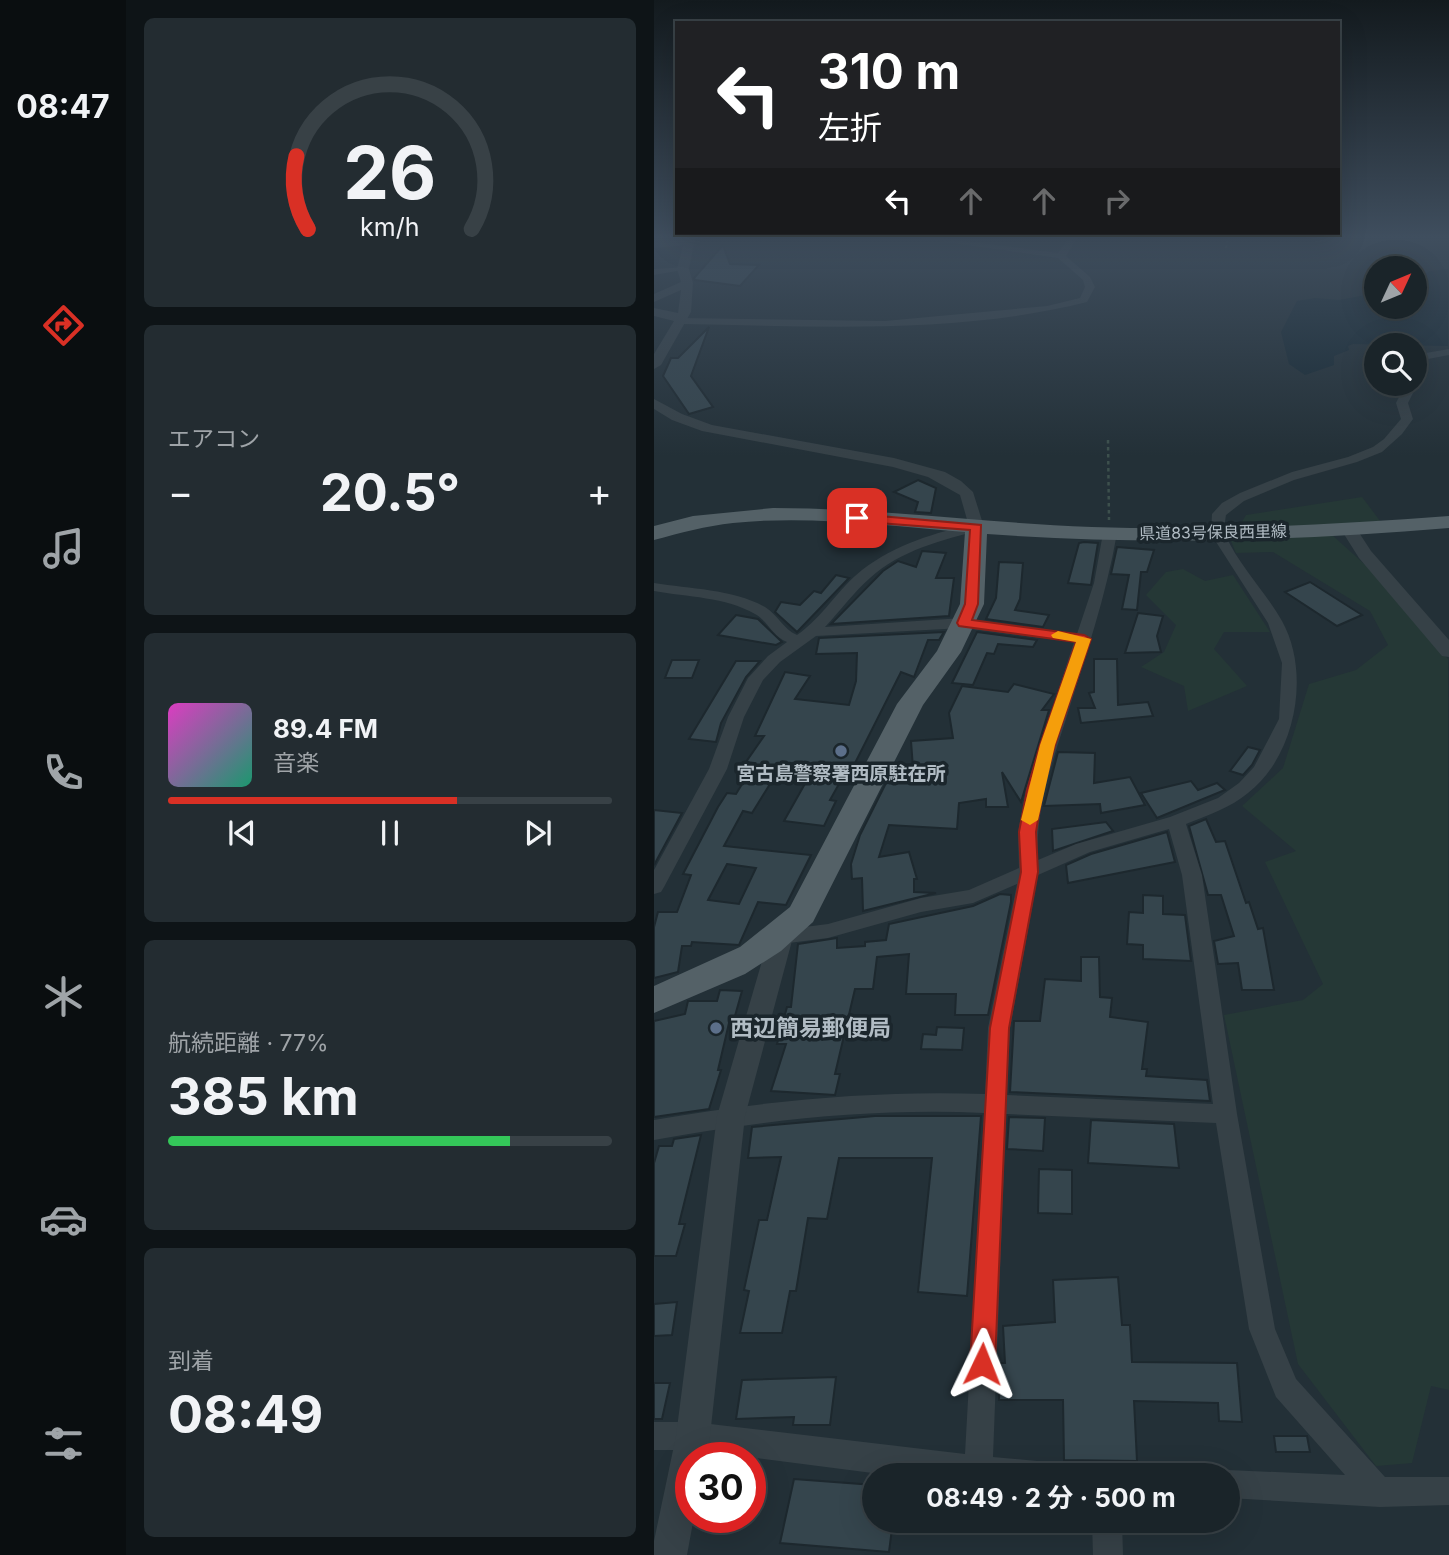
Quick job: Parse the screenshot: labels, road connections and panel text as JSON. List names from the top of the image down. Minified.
{"streets":{"main road":["県道83号保良西里線"]},"places":["宮古島警察署西原駐在所","西辺簡易郵便局"],"north":"top right","page":{"tabs":"08:47","turn":["310 m","左折"],"tile":["エアコン",["航続距離 · 77%","385 km"],["到着","08:49"]],"heat":["−","20.5°","+"],"song":["89.4 FM","音楽"],"limit":"30","trip":"08:49 · 2 分 · 500 m","gauge":["26","km/h"]}}
